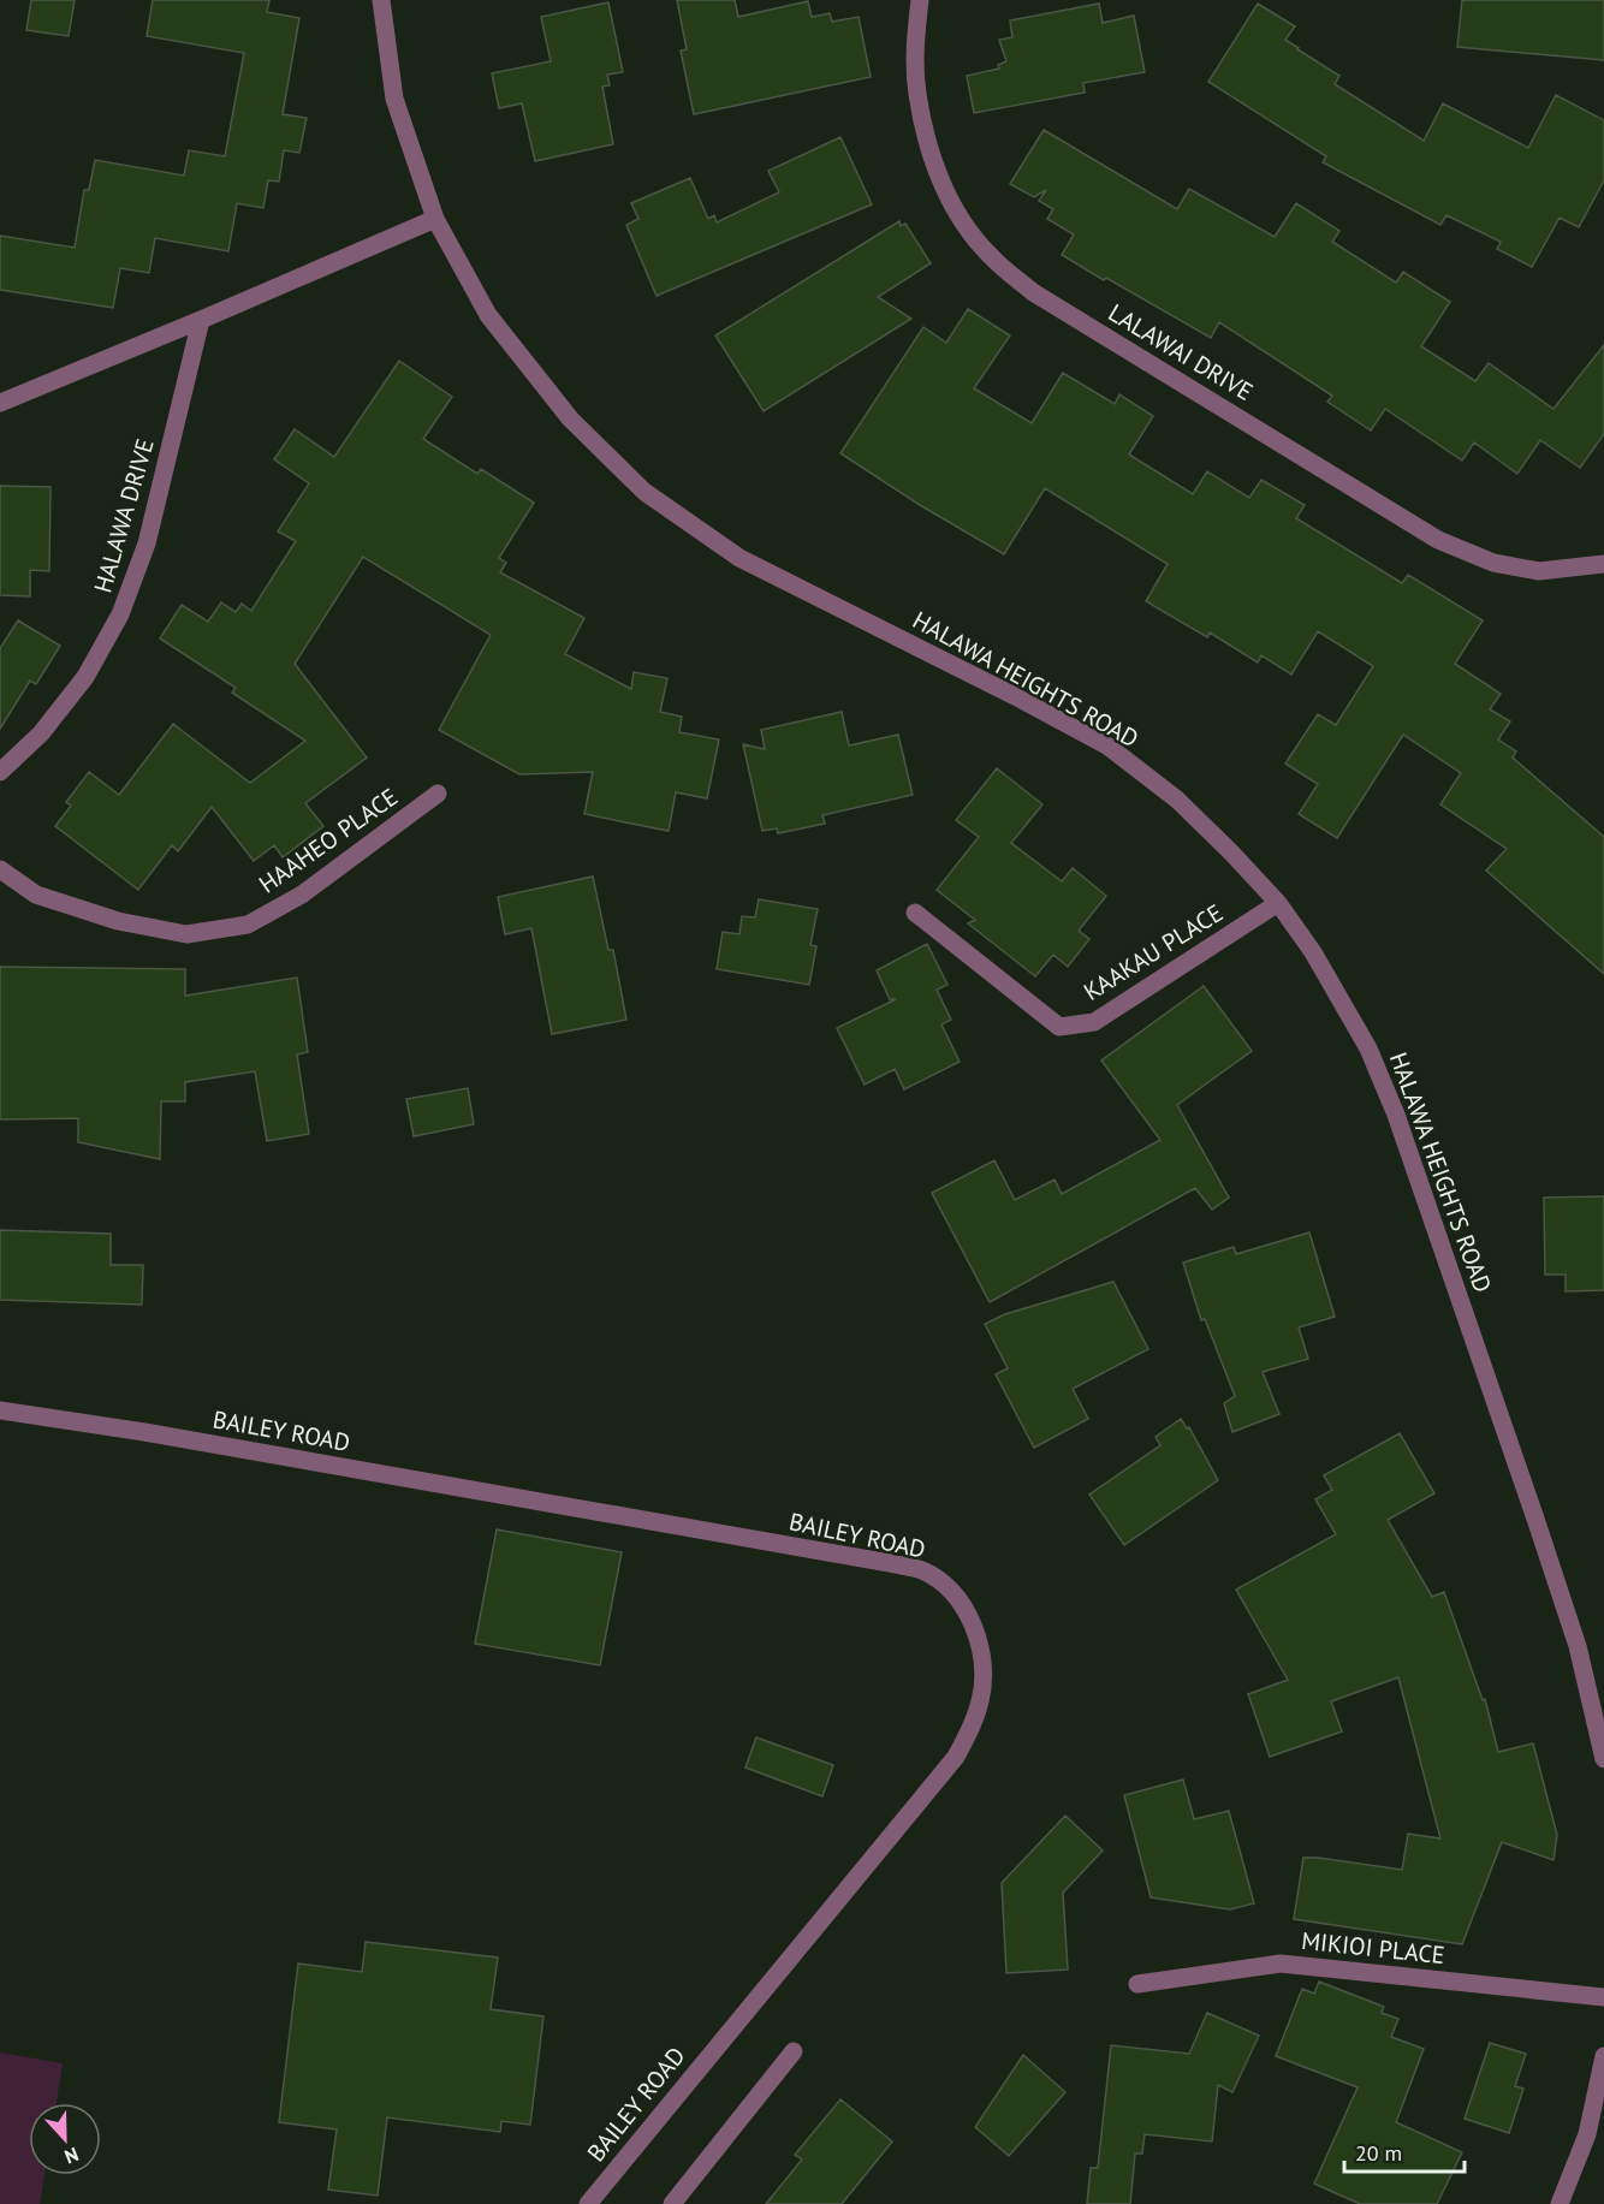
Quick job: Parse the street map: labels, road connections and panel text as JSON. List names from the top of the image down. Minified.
{"streets":{"street":["LALAWAI DRIVE","HALAWA DRIVE","HALAWA HEIGHTS ROAD","HAAHEO PLACE","KAAKAU PLACE","BAILEY ROAD","MIKIOI PLACE"]},"crossings":[["HALAWA HEIGHTS ROAD","KAAKAU PLACE"]],"scale_bar":"20 m","north":"bottom"}
